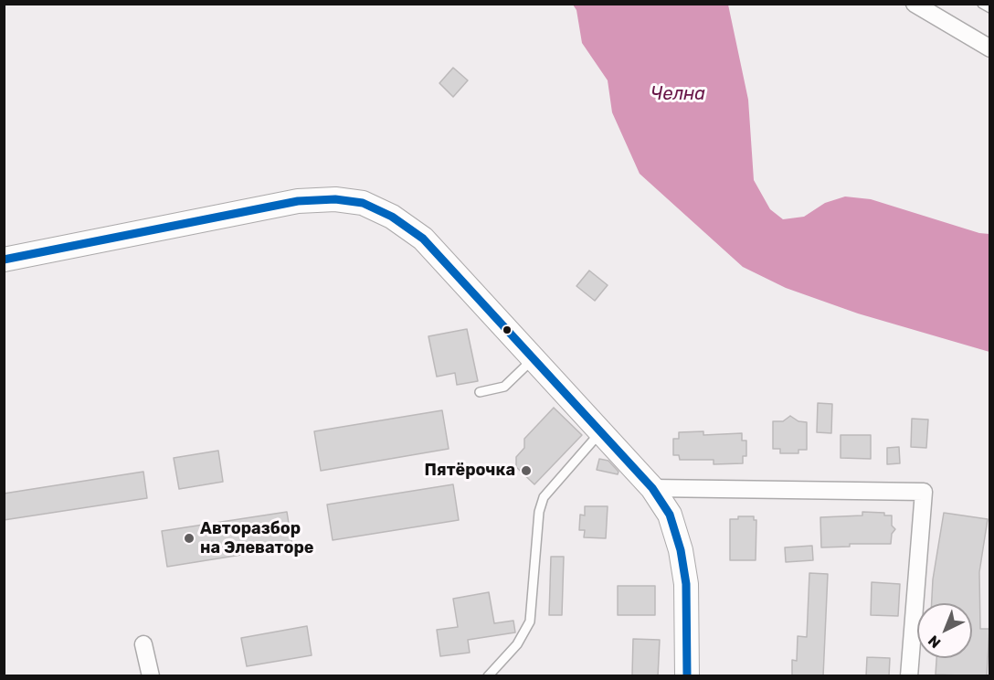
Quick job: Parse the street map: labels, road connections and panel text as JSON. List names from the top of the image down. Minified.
{"water":["Челна"],"places":["Пятёрочка","Авторазбор на Элеваторе"],"north":"bottom left"}
